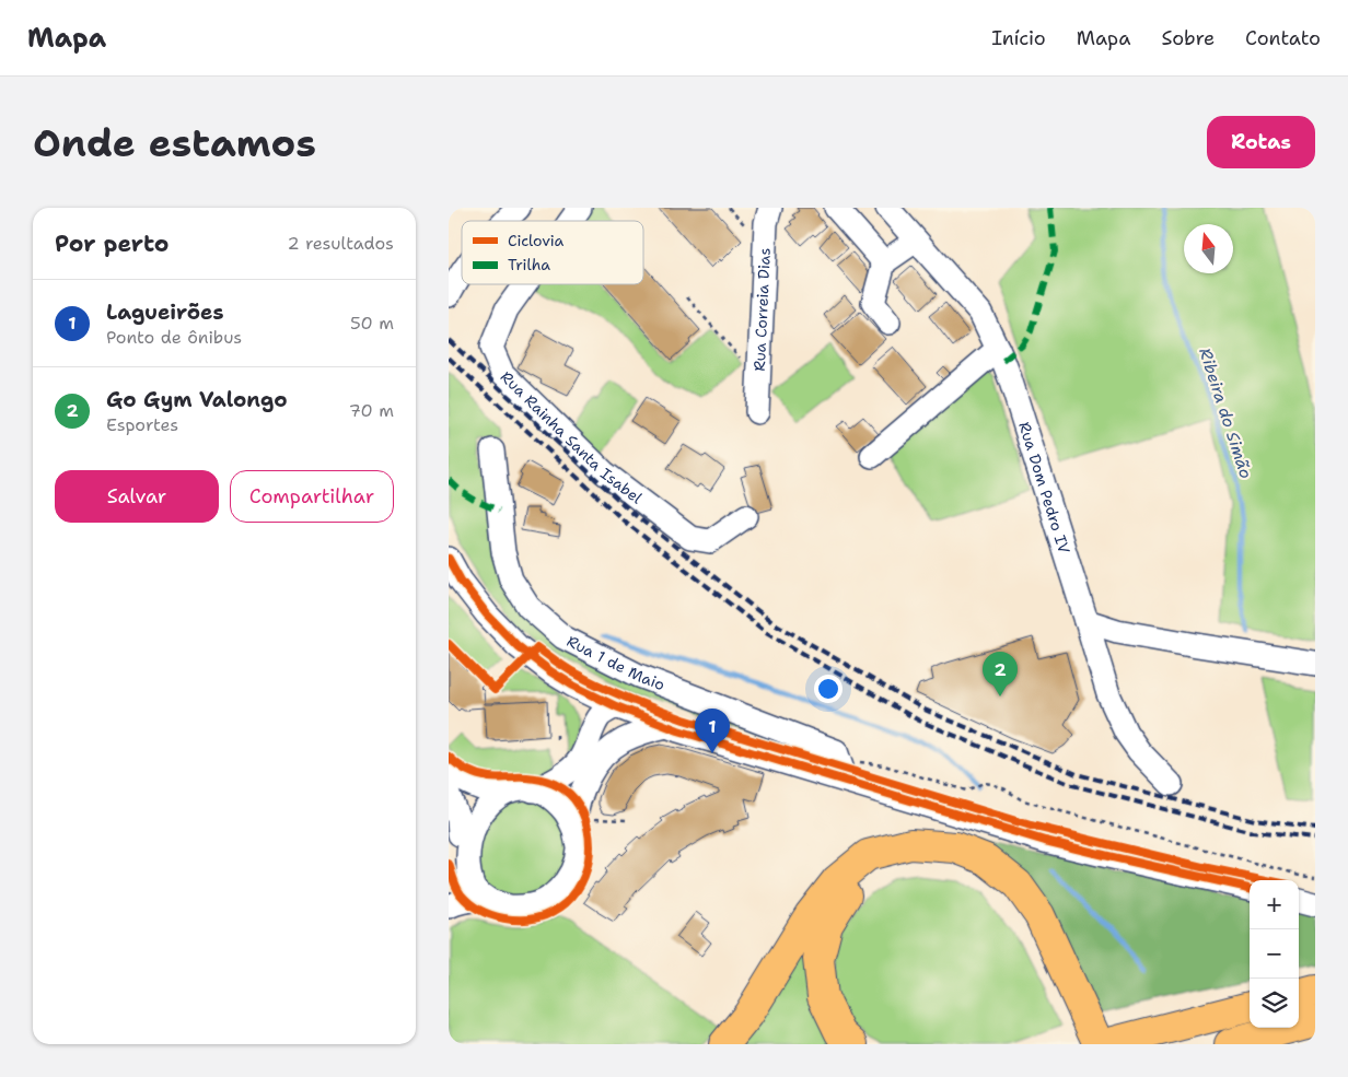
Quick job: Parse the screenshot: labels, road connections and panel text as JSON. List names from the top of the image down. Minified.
{"streets":{"street":["Rua Correia Dias","Rua Rainha Santa Isabel","Rua Dom Pedro IV","Rua 1 de Maio"]},"water":["Ribeira do Simão"],"legend":["Ciclovia","Trilha"],"north":"top","page":{"header":"Mapa","nav":["Início","Mapa","Sobre","Contato"],"buttons":["Rotas",["Salvar","Compartilhar"]],"title":"Onde estamos","heading":["Por perto","2 resultados"],"list":[{"mark":"1","name":"Lagueirões","note":"Ponto de ônibus","value":"50 m"},{"mark":"2","name":"Go Gym Valongo","note":"Esportes","value":"70 m"}],"pins":["2","1"],"map_buttons":["+","−"]}}
